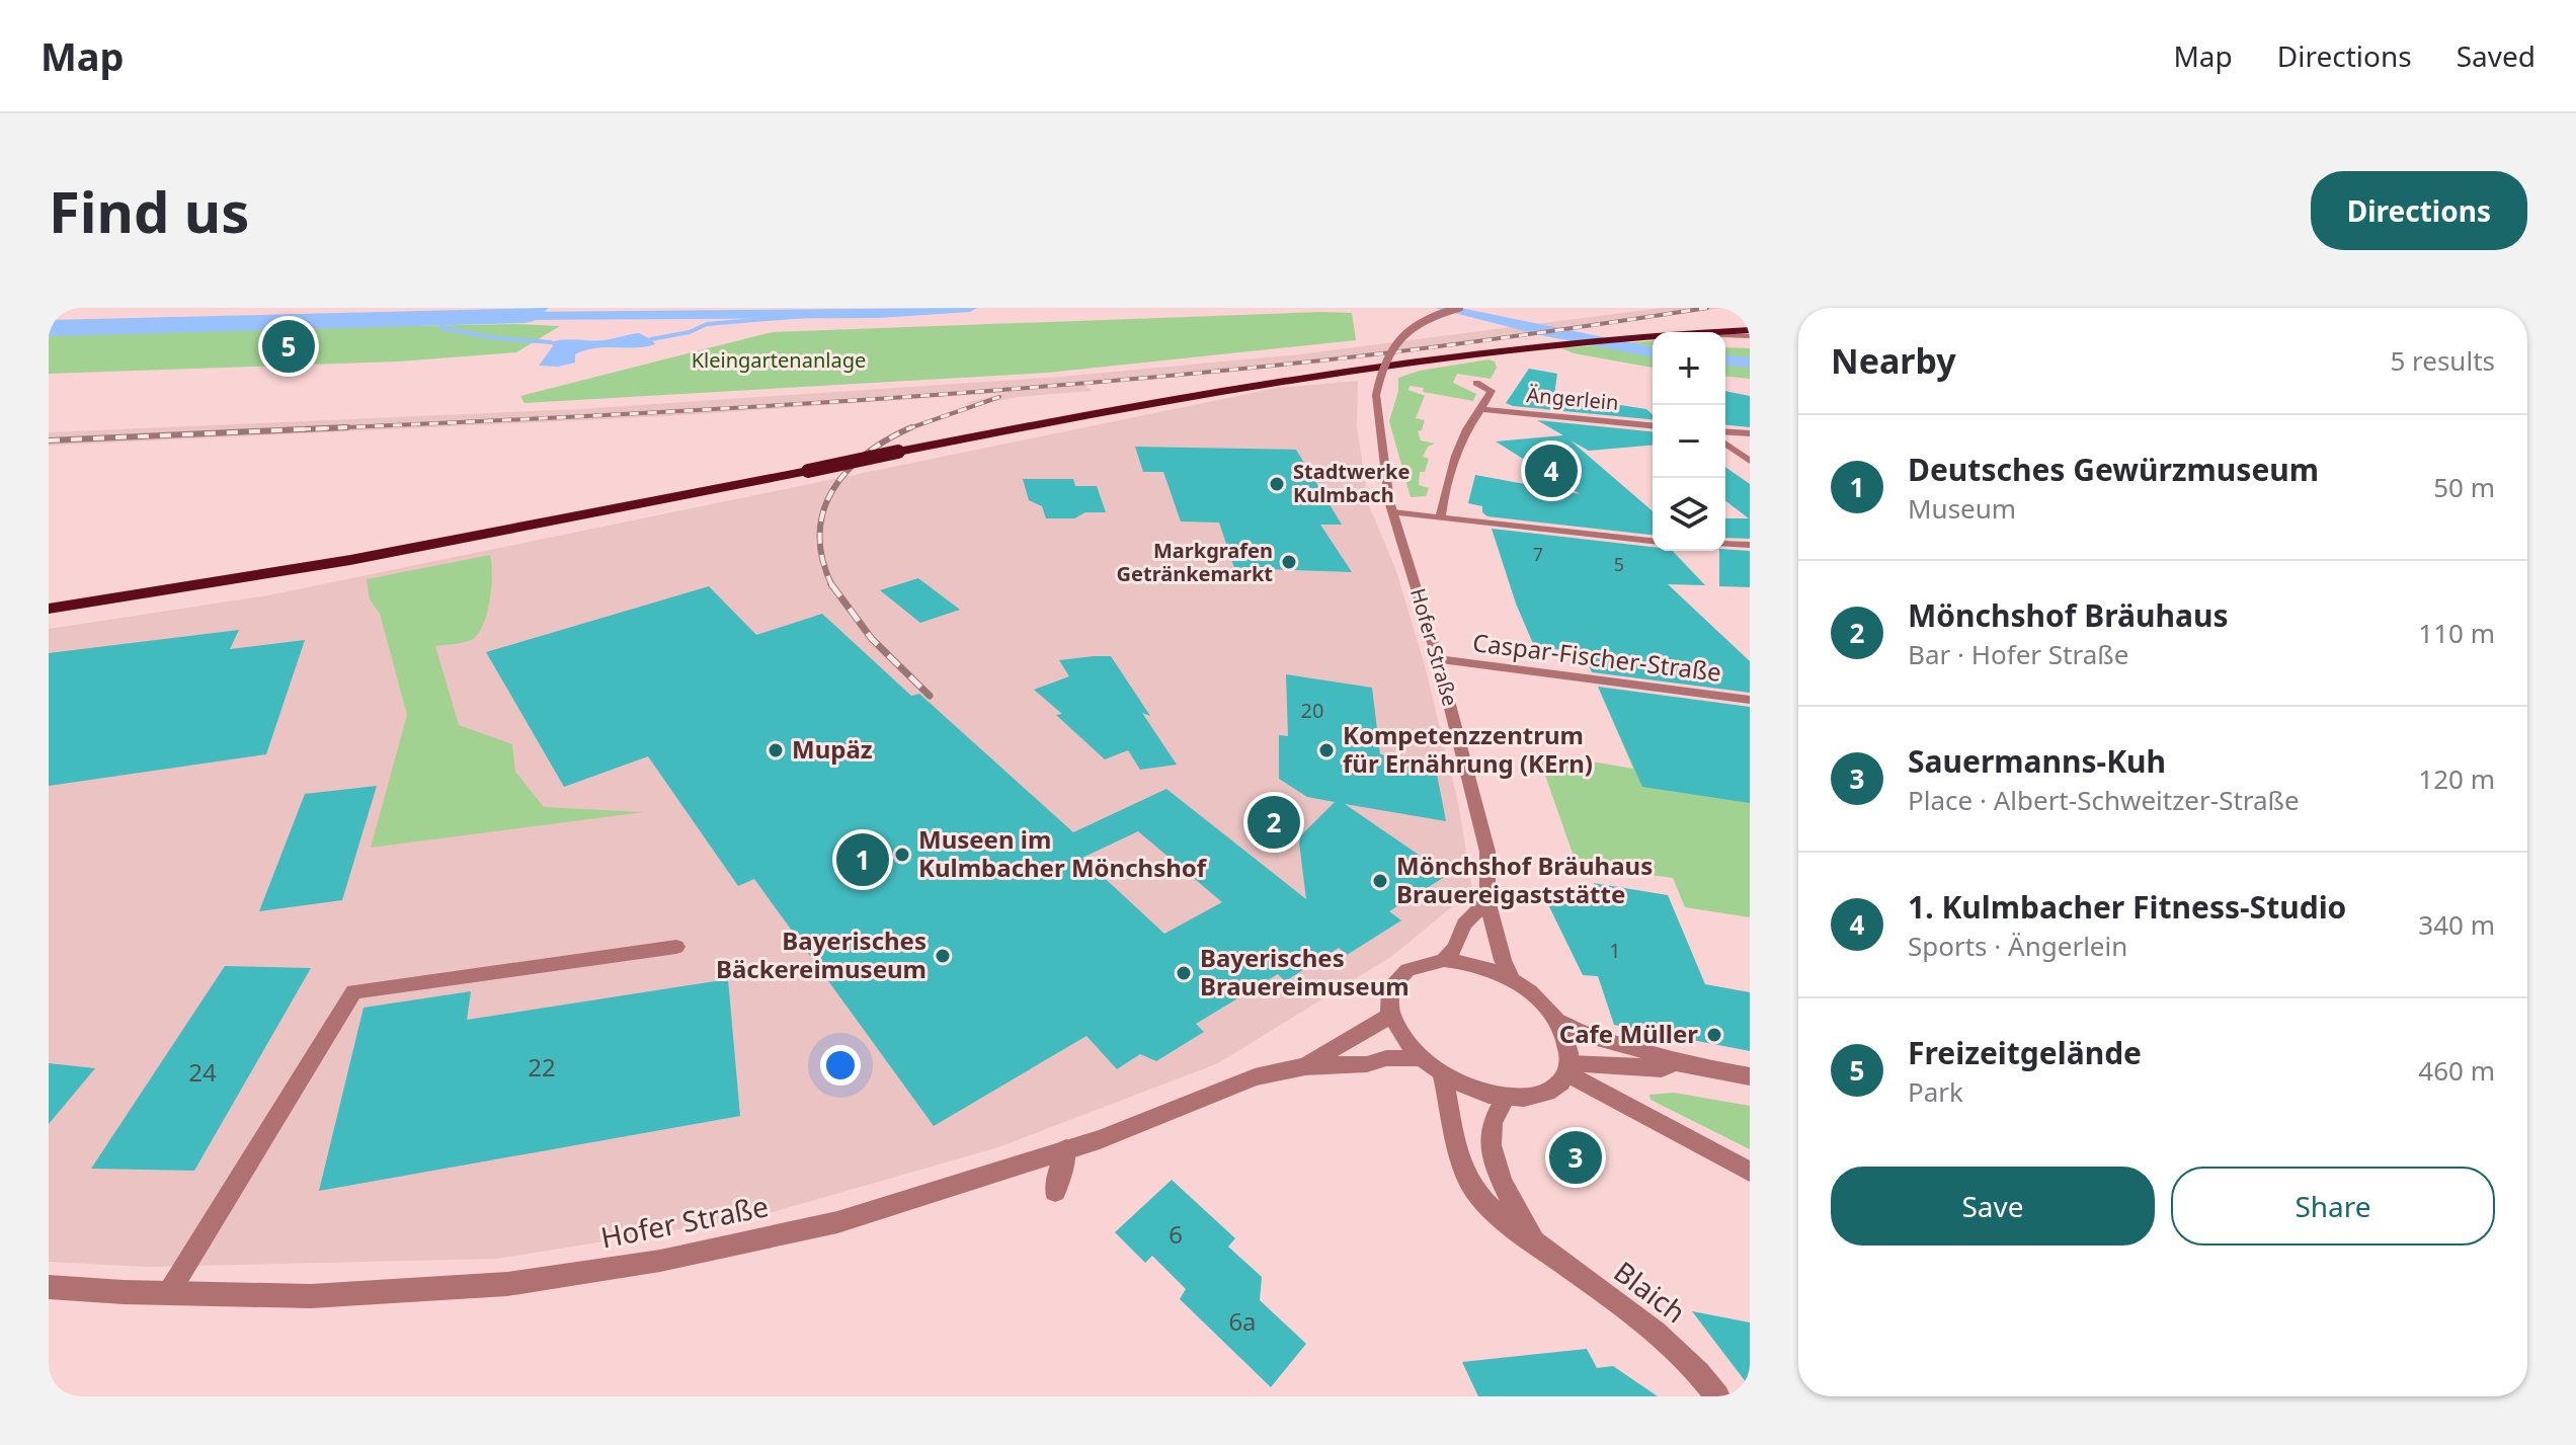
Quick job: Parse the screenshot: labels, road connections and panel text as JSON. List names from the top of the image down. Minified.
{"streets":{"street":["Ängerlein","Hofer Straße","Caspar-Fischer-Straße","Blaich"]},"crossings":[["Hofer Straße","Caspar-Fischer-Straße"],["Hofer Straße","Blaich"]],"parks":["Kleingartenanlage"],"places":["Stadtwerke Kulmbach","Markgrafen Getränkemarkt","Mupäz","Kompetenzzentrum für Ernährung (KErn)","Museen im Kulmbacher Mönchshof","Mönchshof Bräuhaus Brauereigaststätte","Bayerisches Bäckereimuseum","Bayerisches Brauereimuseum","Cafe Müller"],"house_numbers":["7","5","20","1","22","24","6","6a"],"page":{"header":"Map","nav":["Map","Directions","Saved"],"buttons":["Directions",["Save","Share"]],"title":"Find us","heading":["Nearby","5 results"],"pins":["5","4","2","1","3"],"map_buttons":["+","−"],"list":[{"mark":"1","name":"Deutsches Gewürzmuseum","note":"Museum","value":"50 m"},{"mark":"2","name":"Mönchshof Bräuhaus","note":"Bar · Hofer Straße","value":"110 m"},{"mark":"3","name":"Sauermanns-Kuh","note":"Place · Albert-Schweitzer-Straße","value":"120 m"},{"mark":"4","name":"1. Kulmbacher Fitness-Studio","note":"Sports · Ängerlein","value":"340 m"},{"mark":"5","name":"Freizeitgelände","note":"Park","value":"460 m"}]}}
